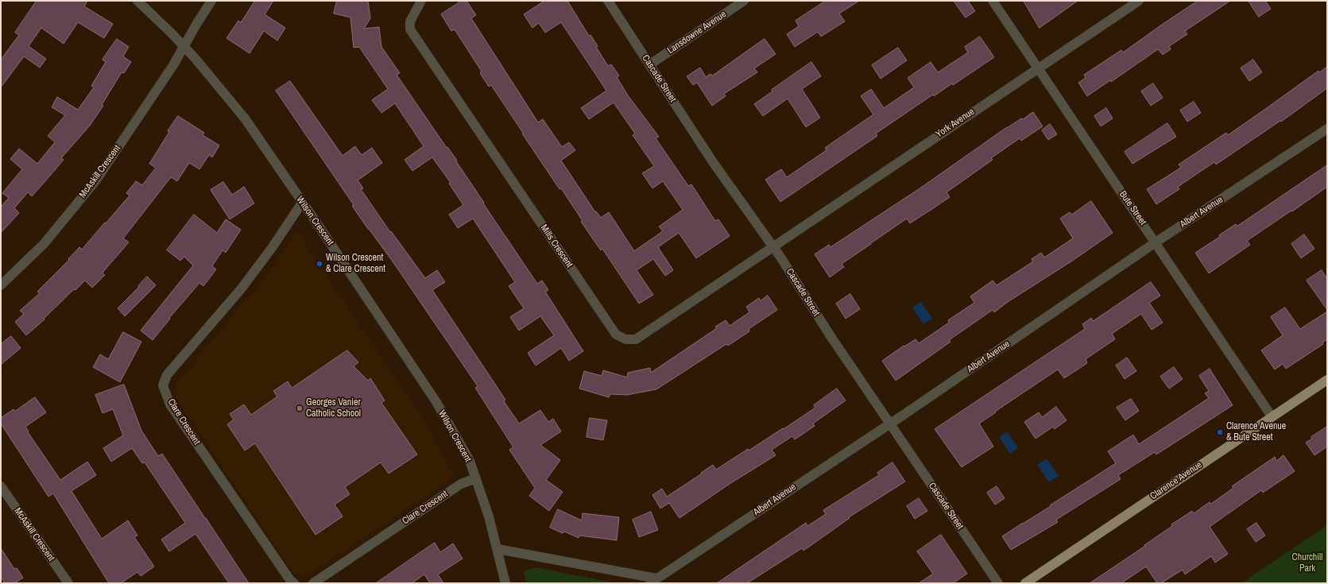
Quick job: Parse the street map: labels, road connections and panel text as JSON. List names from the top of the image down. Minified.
{"streets":{"main road":["Clarence Avenue"],"street":["Lansdowne Avenue","Cascade Street","York Avenue","McAskill Crescent","Bute Street","Albert Avenue","Wilson Crescent","Mills Crescent","Clare Crescent"]},"crossings":[["Lansdowne Avenue","Cascade Street"],["Cascade Street","York Avenue"],["Cascade Street","Albert Avenue"],["Cascade Street","Mills Crescent"],["York Avenue","Bute Street"],["York Avenue","Mills Crescent"],["McAskill Crescent","Wilson Crescent"],["Bute Street","Albert Avenue"],["Bute Street","Clarence Avenue"],["Wilson Crescent","Clare Crescent"]],"parks":["Churchill Park"],"places":["Wilson Crescent & Clare Crescent","Georges Vanier Catholic School","Clarence Avenue & Bute Street"]}
